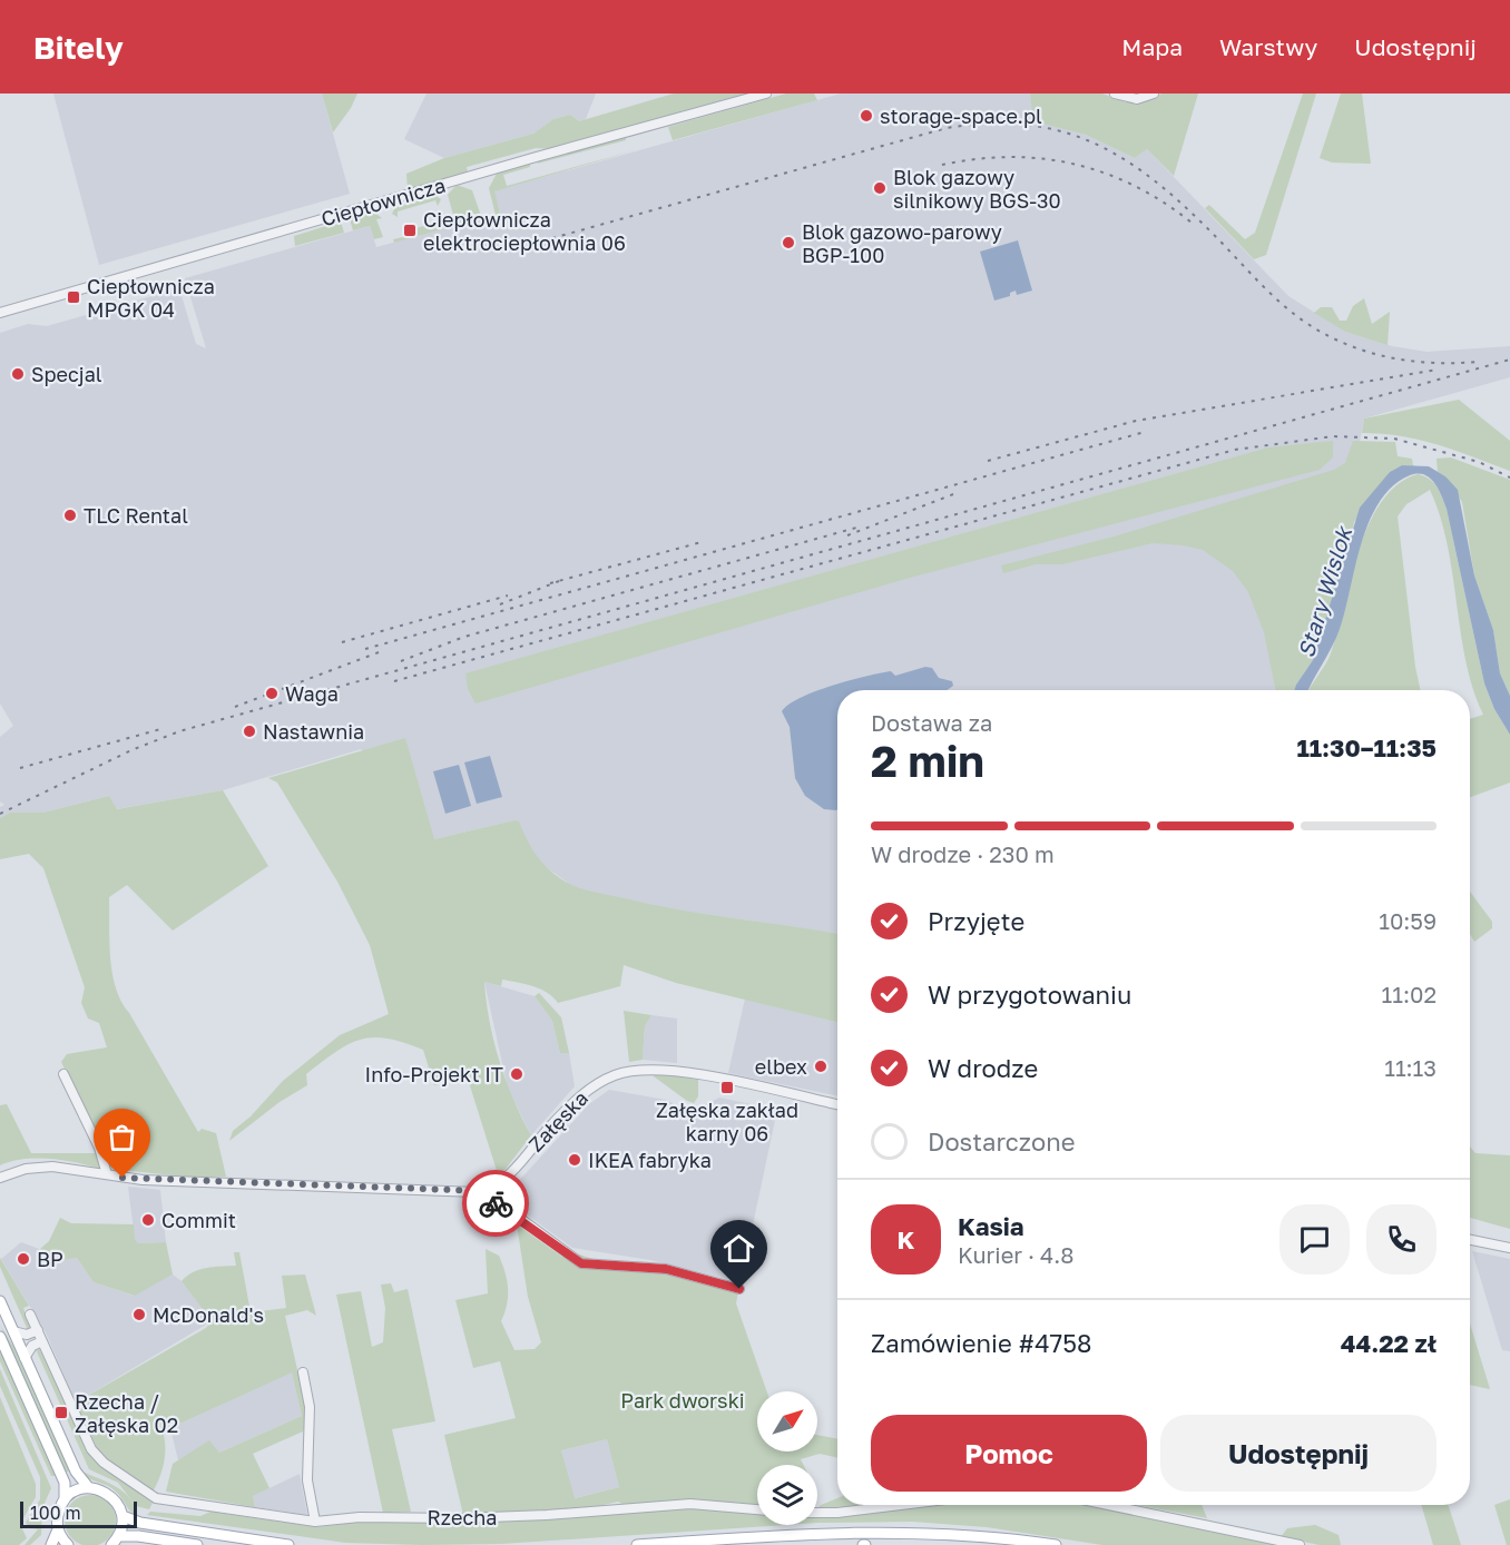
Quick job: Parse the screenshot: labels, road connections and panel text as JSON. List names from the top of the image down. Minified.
{"streets":{"street":["Ciepłownicza","Załęska","Rzecha"]},"water":["Stary Wislok"],"parks":["Park dworski"],"places":{"other":["storage-space.pl","Blok gazowy silnikowy BGS-30","Blok gazowo-parowy BGP-100","Specjal","TLC Rental","Waga","Nastawnia","elbex","Info-Projekt IT","IKEA fabryka","Commit","BP","McDonald's"],"transit":["Ciepłownicza elektrociepłownia 06","Ciepłownicza MPGK 04","Załęska zakład karny 06","Rzecha / Załęska 02"]},"scale_bar":"100 m","north":"top right","page":{"header":"Bitely","nav":["Mapa","Warstwy","Udostępnij"],"heading":["2 min","Dostawa za","11:30–11:35"],"panel":["Kasia","Kurier · 4.8","Zamówienie #4758","44.22 zł"],"bar":"W drodze · 230 m","list":[["Przyjęte","10:59"],["W przygotowaniu","11:02"],["W drodze","11:13"],"Dostarczone"],"round":"K","buttons":["Pomoc","Udostępnij"],"scale":"100 m"}}
